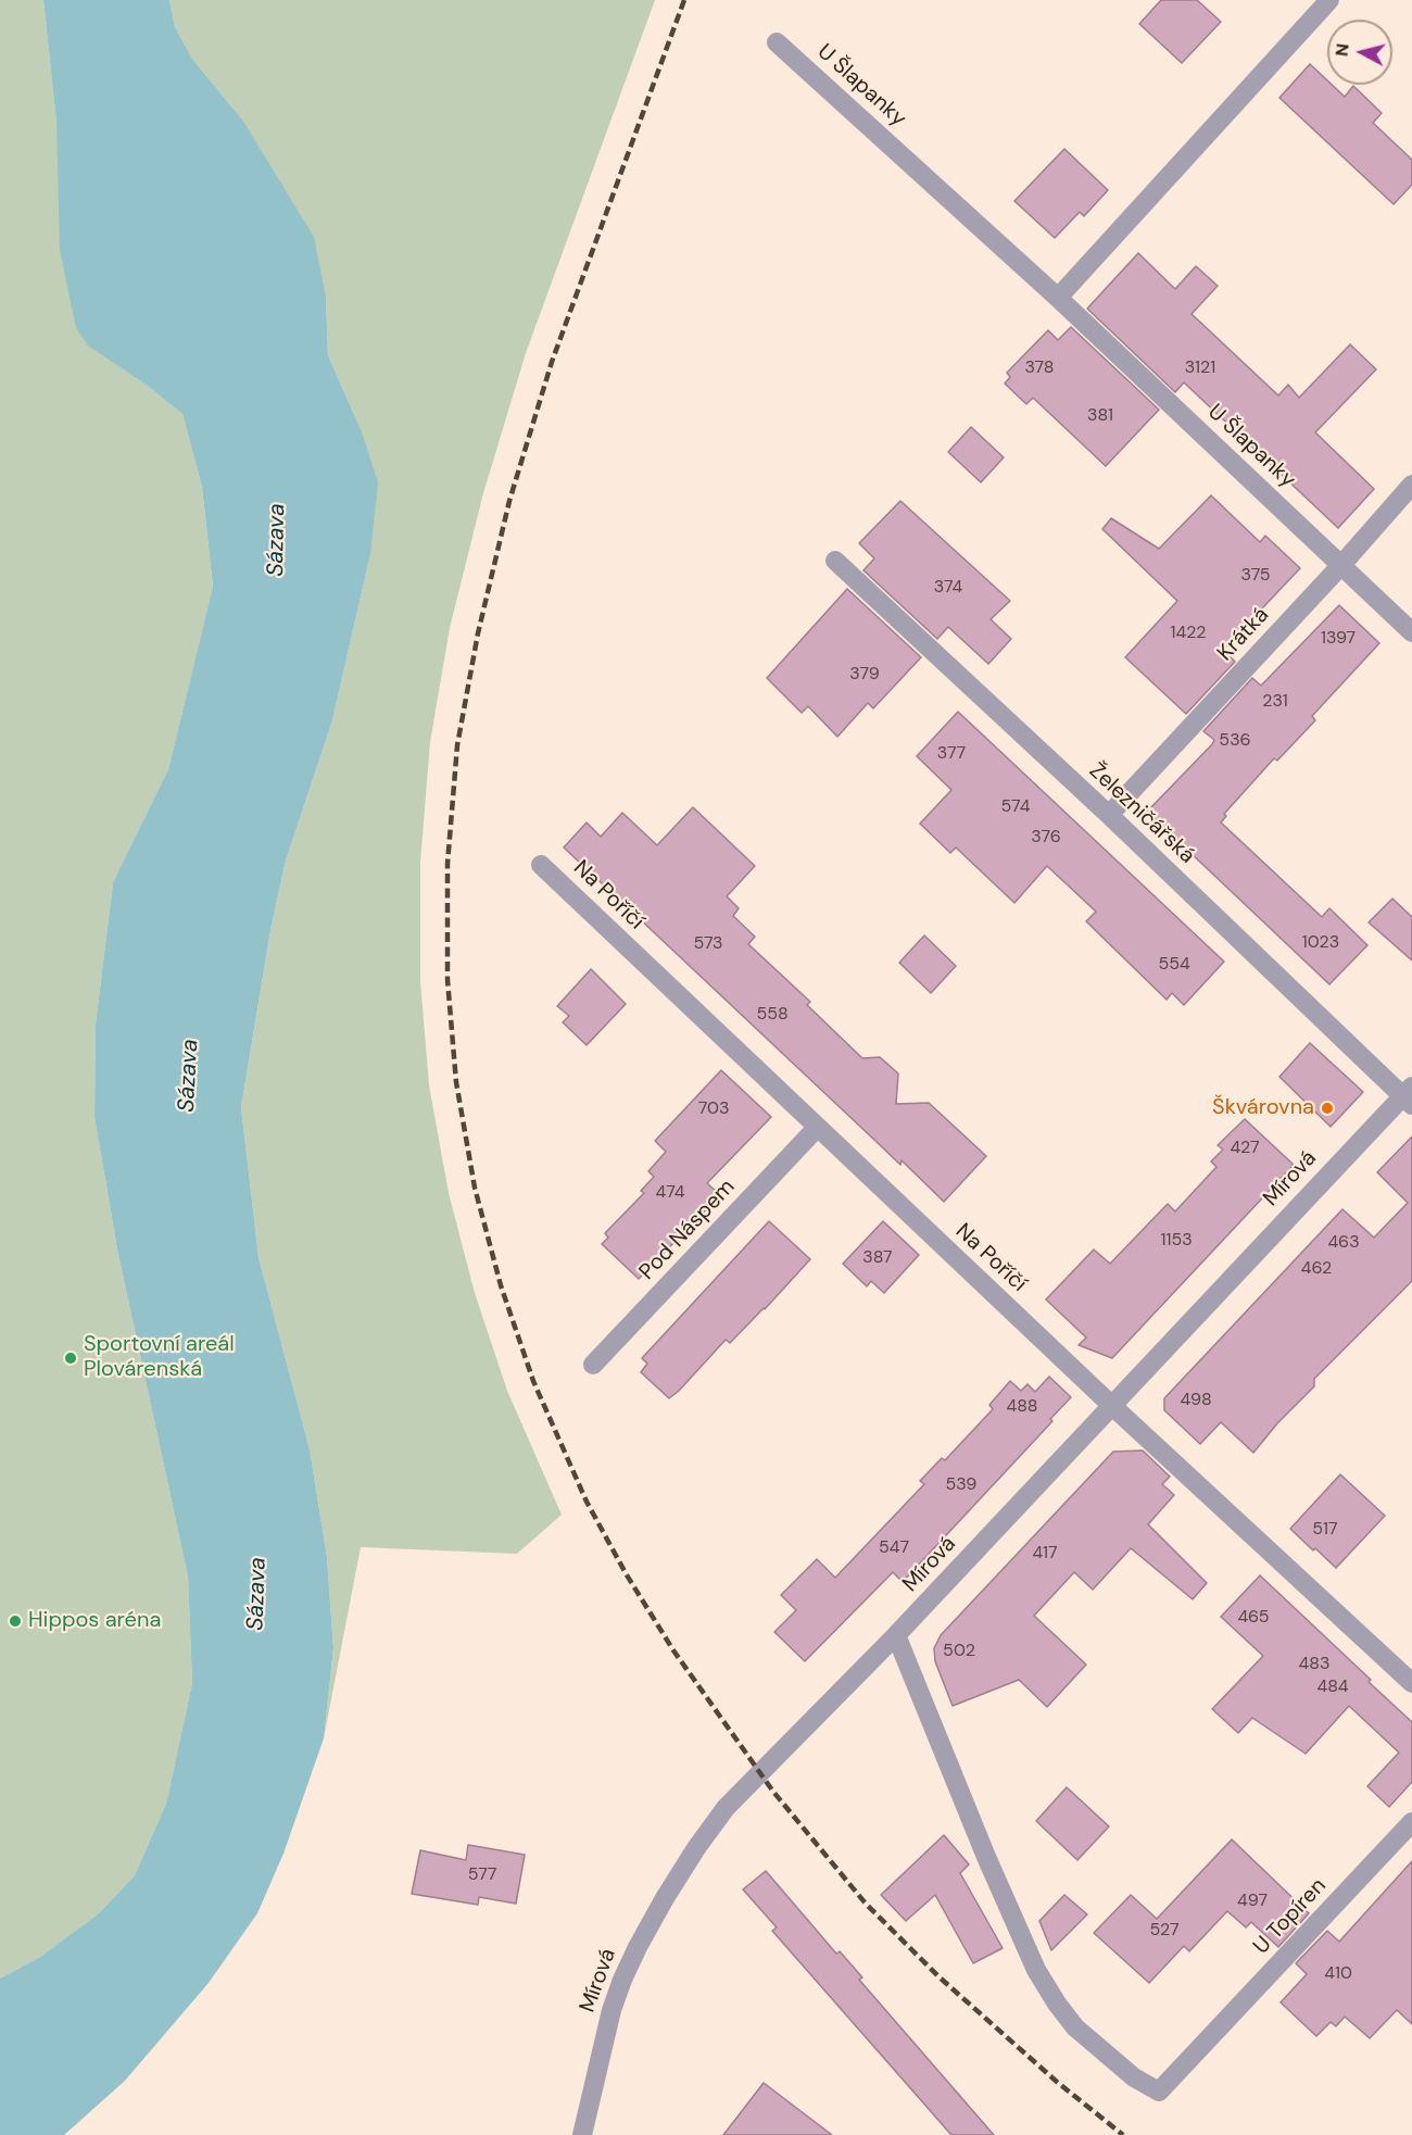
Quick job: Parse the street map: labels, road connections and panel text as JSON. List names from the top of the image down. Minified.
{"streets":{"street":["U Šlapanky","Krátká","Železničářská","Na Poříčí","Mírová","Pod Náspem","U Topíren"]},"crossings":[["U Šlapanky","Krátká"],["Krátká","Železničářská"],["Železničářská","Mírová"],["Na Poříčí","Mírová"],["Na Poříčí","Pod Náspem"],["Mírová","U Topíren"]],"water":["Sázava"],"places":["Škvárovna","Sportovní areál Plovárenská","Hippos aréna"],"house_numbers":["378","3121","381","375","374","1422","1397","379","231","536","377","574","376","1023","573","554","558","703","427","474","1153","463","387","462","498","488","539","517","547","417","465","502","483","484","577","497","527","410"],"north":"left"}
